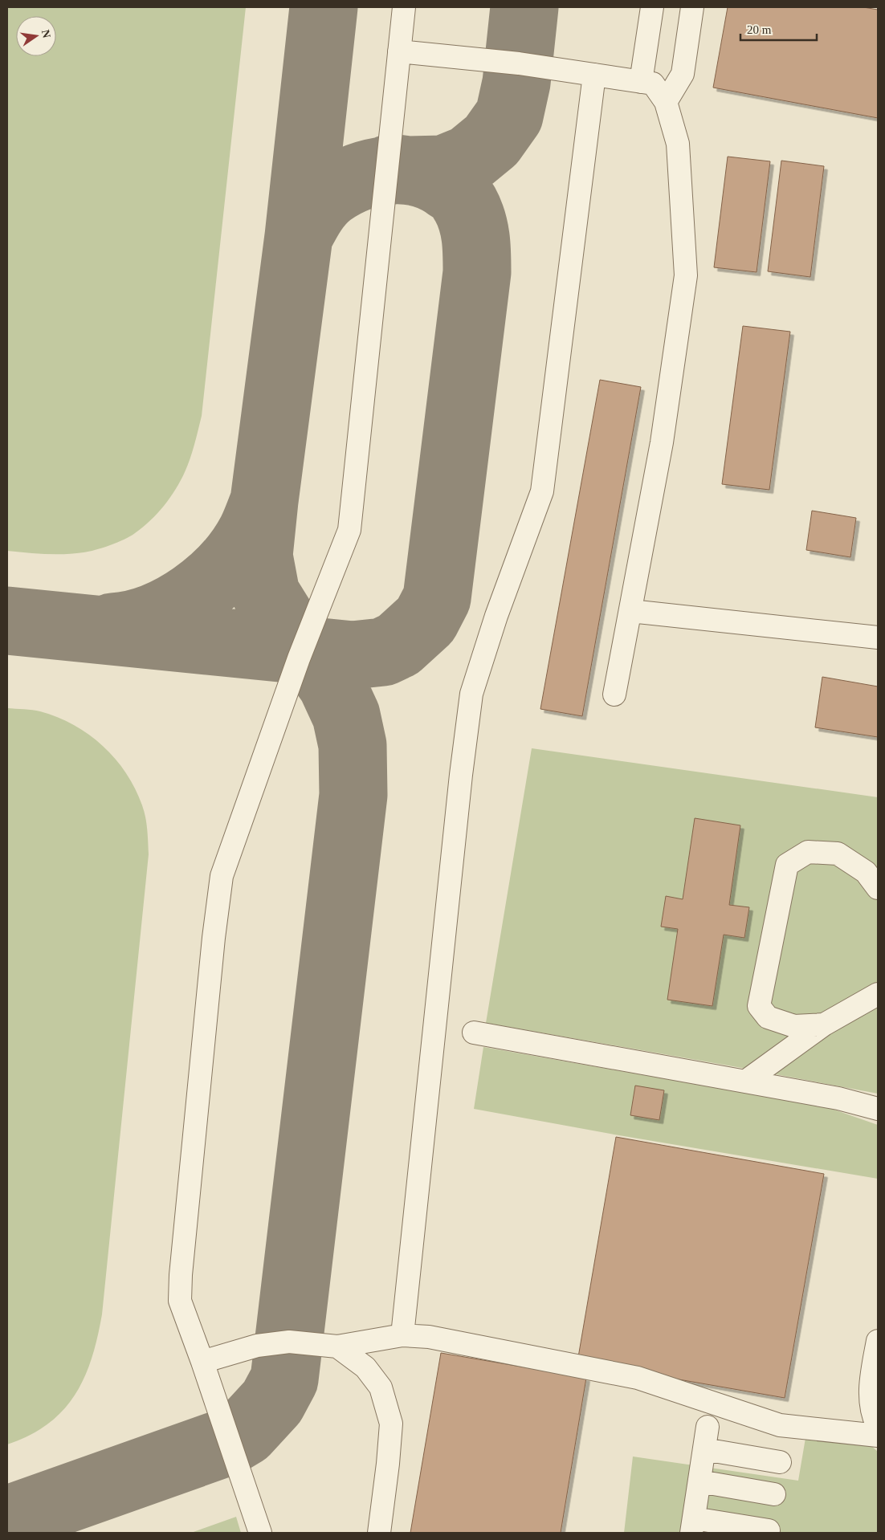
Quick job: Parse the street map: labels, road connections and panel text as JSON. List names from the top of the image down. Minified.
{"scale_bar":"20 m","north":"right"}
